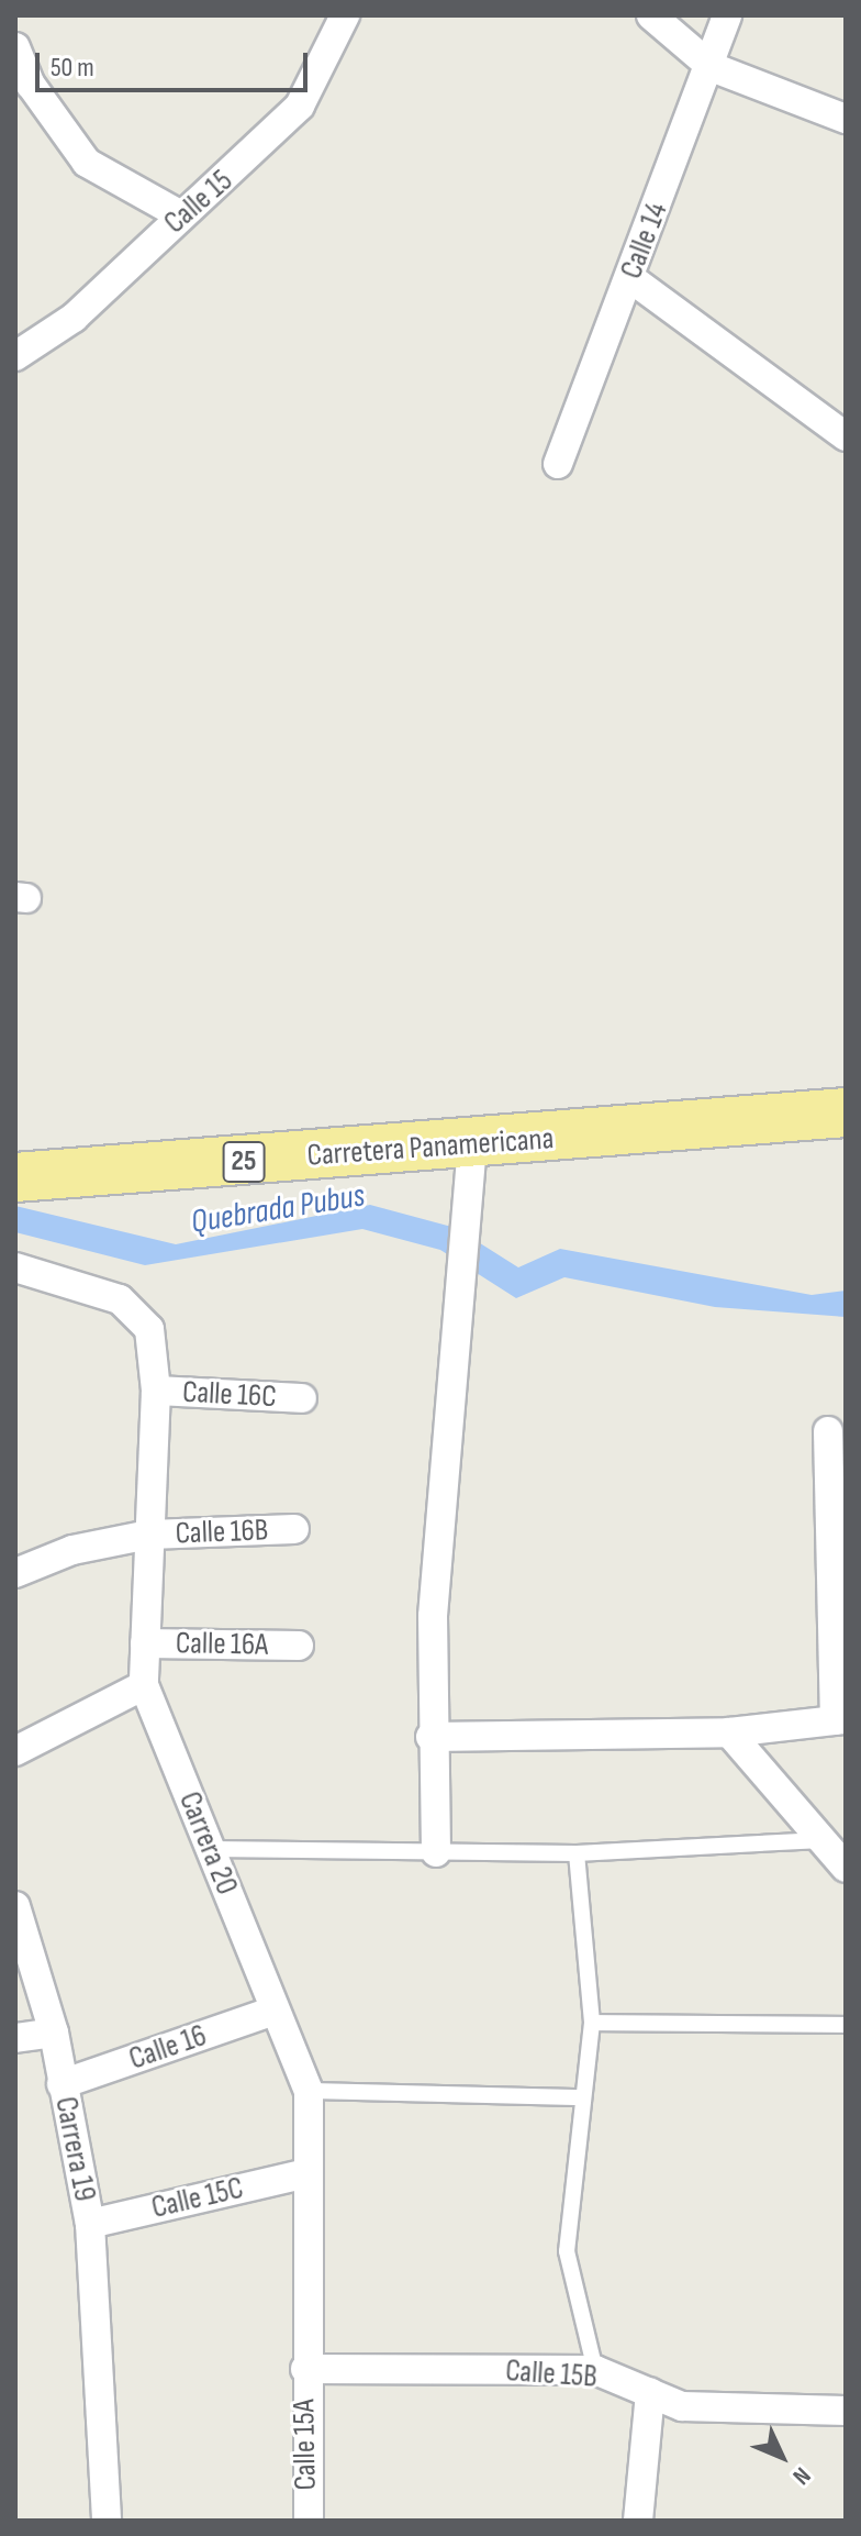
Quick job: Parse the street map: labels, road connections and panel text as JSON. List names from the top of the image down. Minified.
{"streets":{"highway":["Carretera Panamericana","25"],"street":["Calle 15","Calle 14","Calle 16C","Calle 16B","Calle 16A","Carrera 20","Calle 16","Carrera 19","Calle 15C","Calle 15B","Calle 15A"]},"crossings":[["Calle 16C","Carrera 20"],["Calle 16B","Carrera 20"],["Calle 16A","Carrera 20"],["Carrera 20","Calle 16"],["Carrera 20","Calle 15C"],["Carrera 20","Calle 15B"],["Carrera 20","Calle 15A"],["Calle 16","Carrera 19"],["Carrera 19","Calle 15C"],["Calle 15B","Calle 15A"]],"water":["Quebrada Pubus"],"scale_bar":"50 m","north":"bottom right"}
